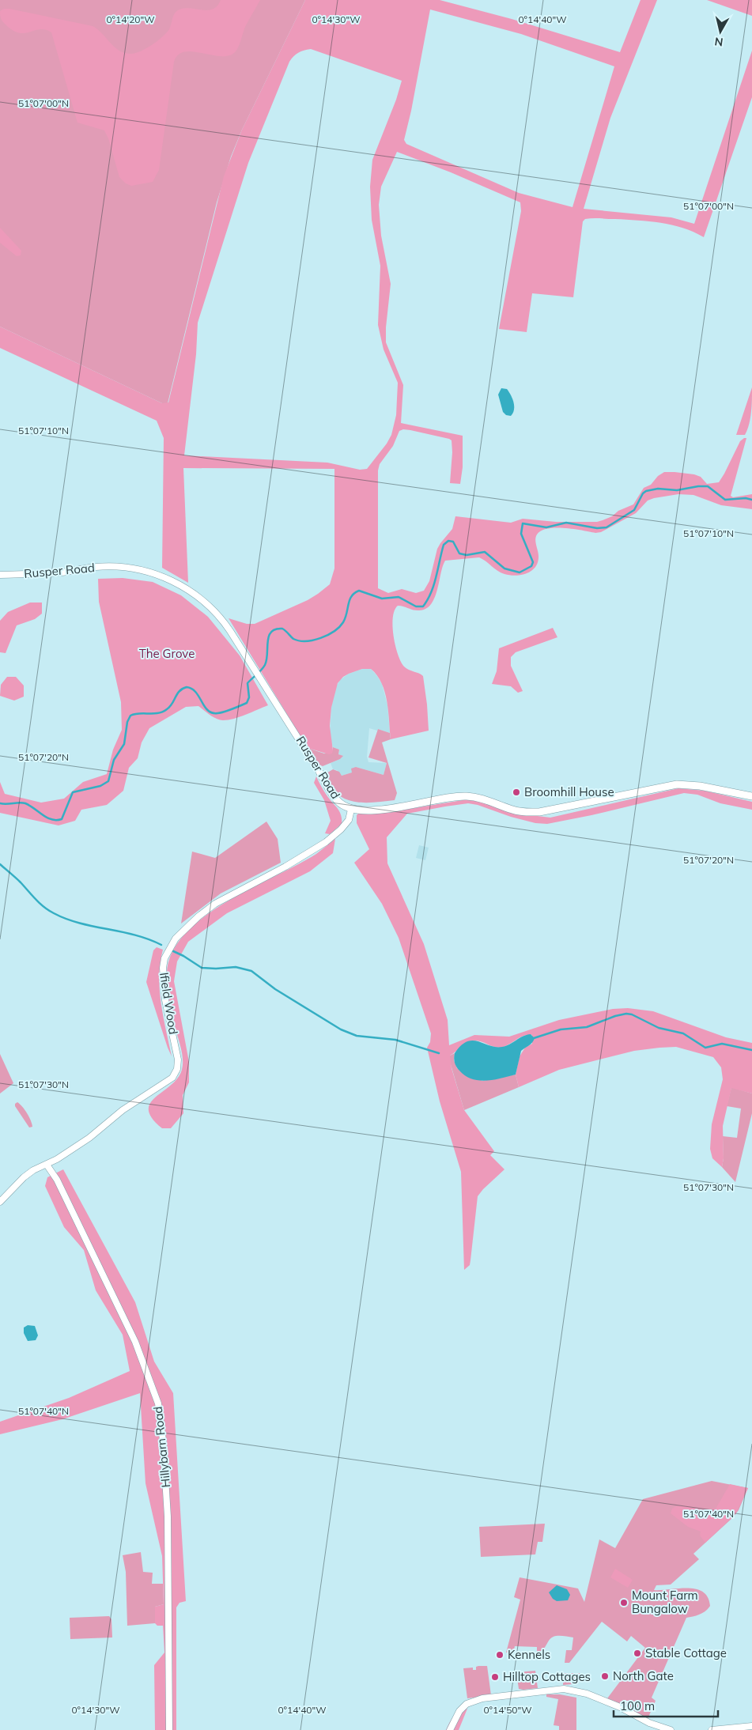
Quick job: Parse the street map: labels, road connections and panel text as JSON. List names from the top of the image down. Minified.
{"streets":{"street":["Rusper Road","Ifield Wood","Hillybarn Road"]},"crossings":[["Rusper Road","Ifield Wood"],["Ifield Wood","Hillybarn Road"]],"parks":["The Grove"],"places":["Broomhill House","Mount Farm Bungalow","Stable Cottage","Kennels","North Gate","Hilltop Cottages"],"scale_bar":"100 m","north":"bottom","coordinates":["0°14'20\"W","0°14'30\"W","0°14'40\"W","51°07'00\"N","51°07'10\"N","51°07'20\"N","51°07'30\"N","51°07'40\"N","0°14'50\"W"]}
